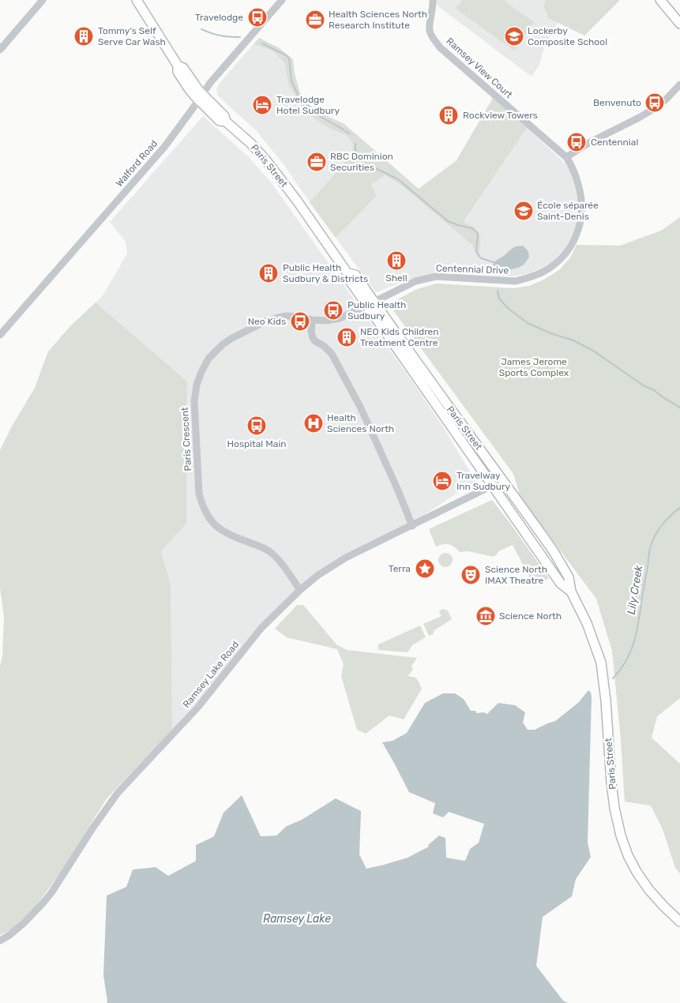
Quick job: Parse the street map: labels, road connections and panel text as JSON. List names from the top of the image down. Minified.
{"streets":{"main road":["Paris Street"],"street":["Ramsey View Court","Walford Road","Centennial Drive","Paris Crescent","Ramsey Lake Road"]},"crossings":[["Ramsey View Court","Centennial Drive"],["Walford Road","Paris Street"],["Paris Street","Centennial Drive"],["Paris Street","Paris Crescent"],["Paris Street","Ramsey Lake Road"],["Centennial Drive","Paris Crescent"],["Paris Crescent","Ramsey Lake Road"]],"water":["Lily Creek","Ramsey Lake"],"parks":["James Jerome Sports Complex"],"places":{"bus stop":["Travelodge","Benvenuto","Centennial","Public Health Sudbury","Neo Kids","Hospital Main"],"office":["Health Sciences North Research Institute","RBC Dominion Securities"],"building":["Tommy's Self Serve Car Wash","Rockview Towers","Shell","Public Health Sudbury & Districts","NEO Kids Children Treatment Centre"],"school or university":["Lockerby Composite School","École séparée Saint-Denis"],"hotel":["Travelodge Hotel Sudbury","Travelway Inn Sudbury"],"hospital":["Health Sciences North"],"place":["Terra"],"theatre":["Science North IMAX Theatre"],"museum":["Science North"]}}
